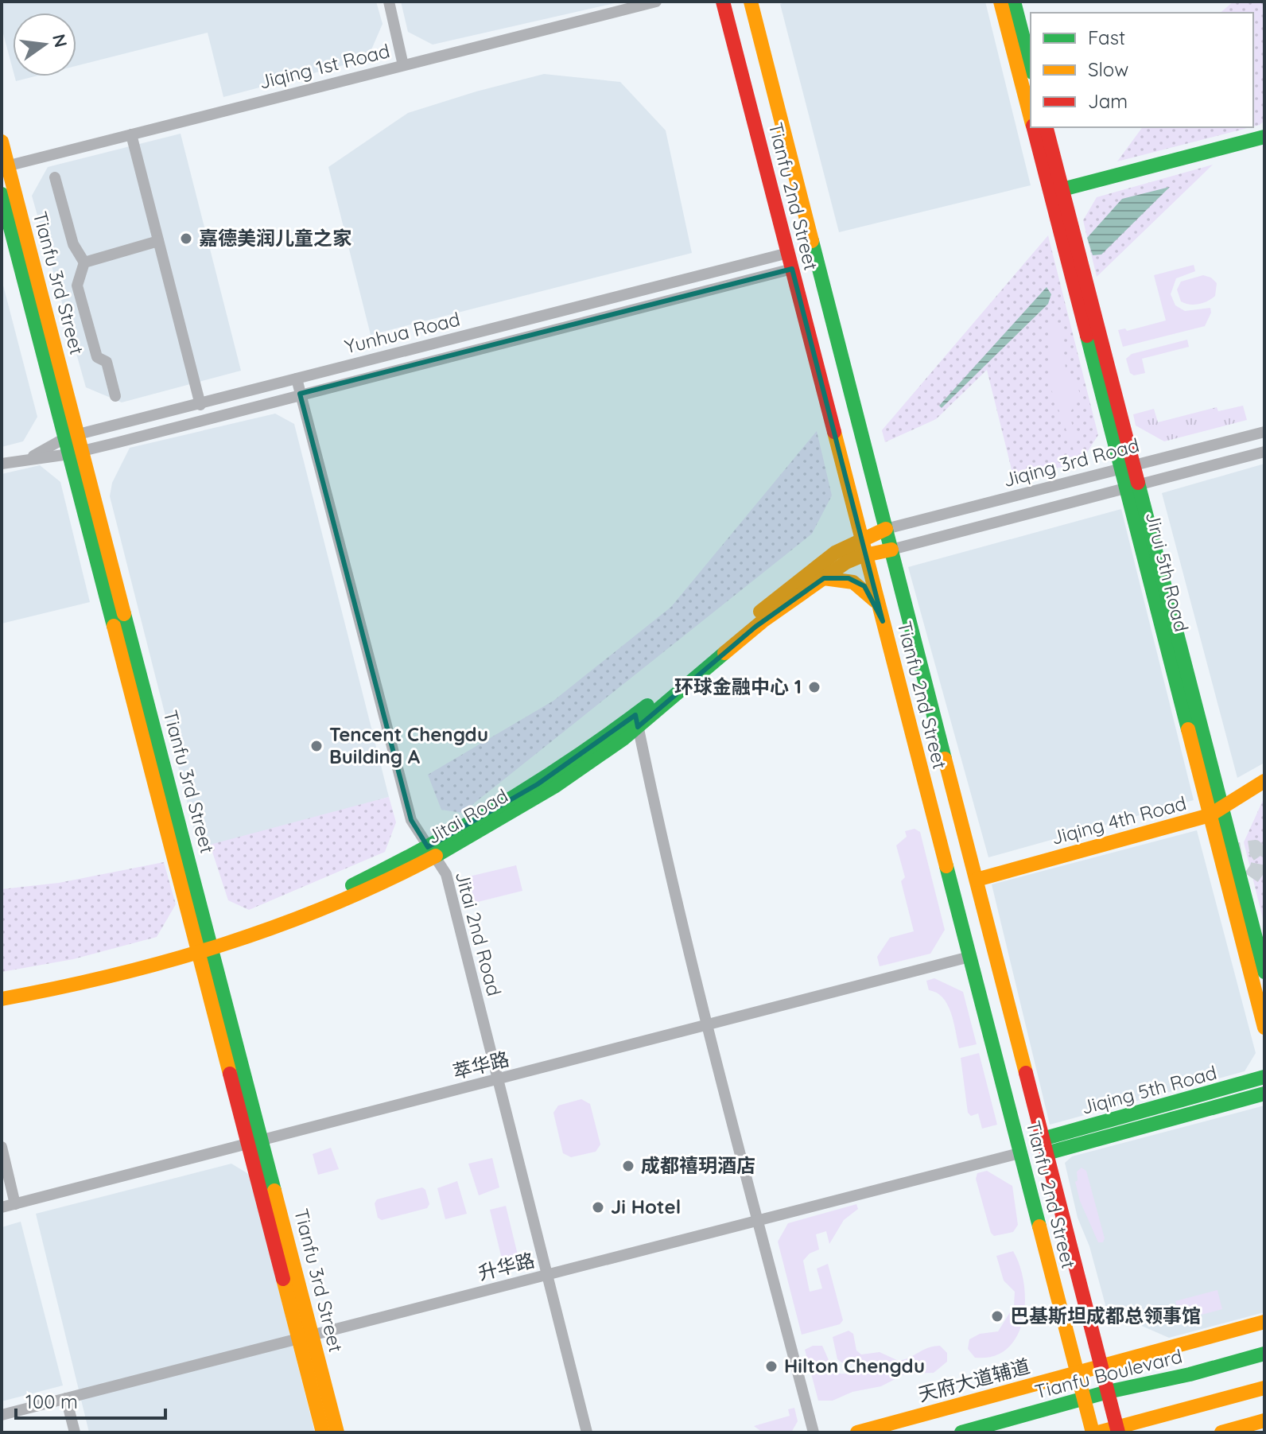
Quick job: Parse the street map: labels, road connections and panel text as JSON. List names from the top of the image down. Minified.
{"streets":{"street":["Jiqing 1st Road","Tianfu 2nd Street","Tianfu 3rd Street","Yunhua Road","Jiqing 3rd Road","Jirui 5th Road","Jitai Road","Jiqing 4th Road","Jitai 2nd Road","萃华路","Jiqing 5th Road","升华路","Tianfu Boulevard","天府大道辅道"]},"crossings":[["Jiqing 1st Road","Tianfu 3rd Street"],["Tianfu 2nd Street","Yunhua Road"],["Tianfu 2nd Street","Jiqing 3rd Road"],["Tianfu 2nd Street","Jitai Road"],["Tianfu 2nd Street","Jiqing 4th Road"],["Tianfu 2nd Street","萃华路"],["Tianfu 2nd Street","Jiqing 5th Road"],["Tianfu 2nd Street","升华路"],["Tianfu 2nd Street","Tianfu Boulevard"],["Tianfu 2nd Street","天府大道辅道"],["Tianfu 3rd Street","Yunhua Road"],["Tianfu 3rd Street","Jitai Road"],["Tianfu 3rd Street","萃华路"],["Tianfu 3rd Street","升华路"],["Yunhua Road","Jitai 2nd Road"],["Jiqing 3rd Road","Jirui 5th Road"],["Jiqing 3rd Road","Jitai Road"],["Jirui 5th Road","Jiqing 4th Road"],["Jitai Road","Jitai 2nd Road"],["Jitai 2nd Road","萃华路"],["Jitai 2nd Road","升华路"]],"places":["嘉德美润儿童之家","环球金融中心 1","Tencent Chengdu Building A","成都禧玥酒店","Ji Hotel","巴基斯坦成都总领事馆","Hilton Chengdu"],"legend":["Fast","Slow","Jam"],"scale_bar":"100 m","north":"right"}
